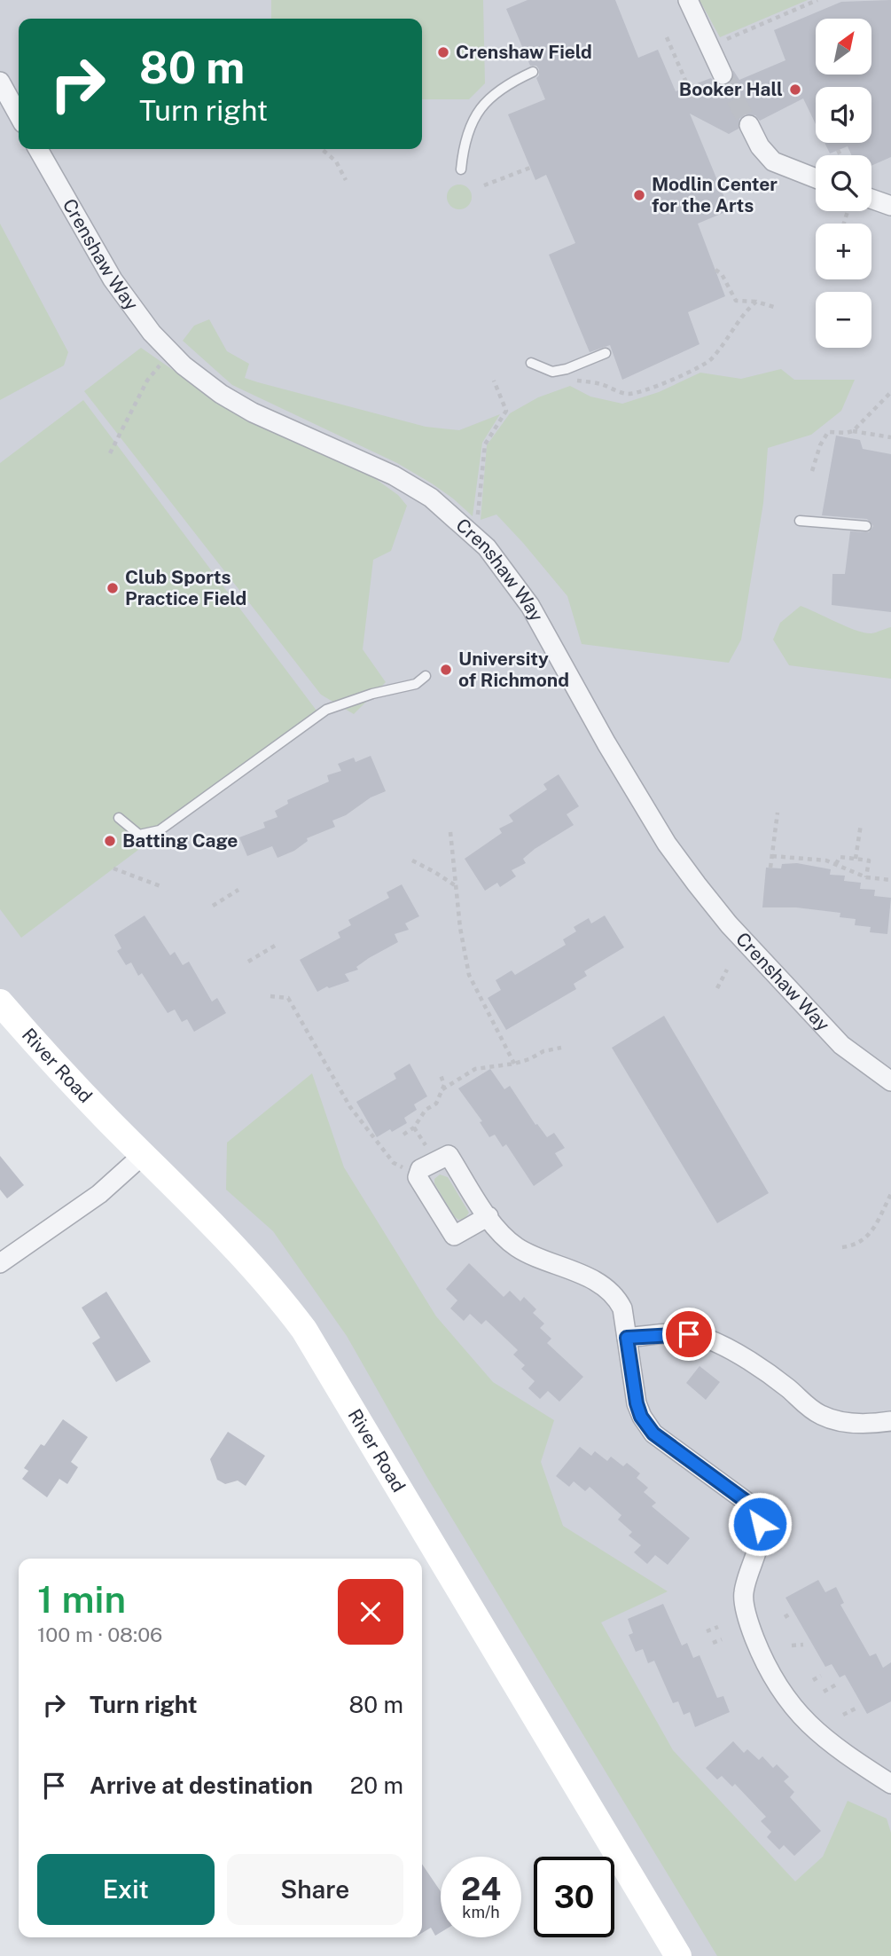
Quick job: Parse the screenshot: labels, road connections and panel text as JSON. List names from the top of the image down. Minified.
{"streets":{"main road":["River Road"],"street":["Crenshaw Way"]},"places":["Crenshaw Field","Booker Hall","Modlin Center for the Arts","Club Sports Practice Field","University of Richmond","Batting Cage"],"north":"top right","page":{"map_buttons":["+","−"],"turn":["80 m","Turn right"],"heading":["1 min","100 m · 08:06"],"list":[{"name":"Turn right","value":"80 m"},{"name":"Arrive at destination","value":"20 m"}],"buttons":["Exit","Share"],"speed":"24 km/h","limit":"30"}}
